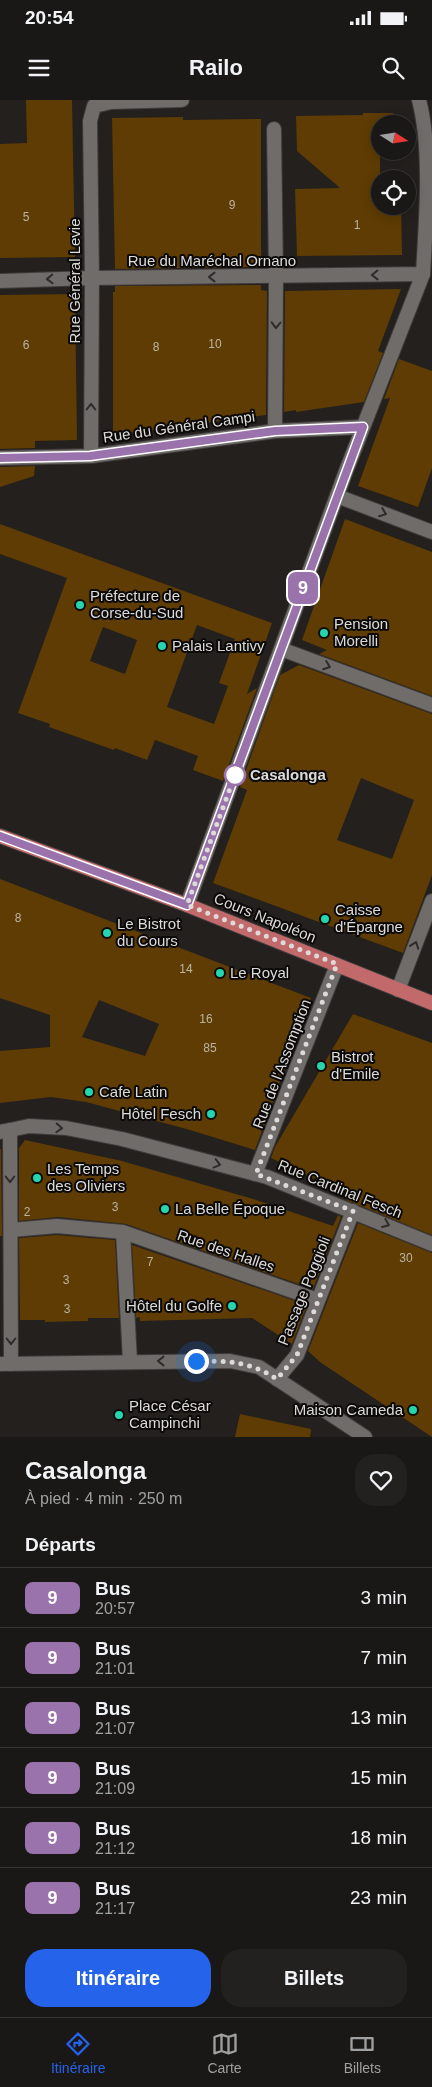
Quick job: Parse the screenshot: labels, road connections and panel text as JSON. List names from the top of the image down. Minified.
{"streets":{"main road":["Cours Napoléon"],"street":["Rue du Maréchal Ornano","Rue Général Levie","Rue du Général Campi","Rue de l'Assomption","Rue Cardinal Fesch","Rue des Halles","Passage Poggioli"]},"crossings":[["Rue du Maréchal Ornano","Rue Général Levie"],["Rue Général Levie","Rue du Général Campi"],["Cours Napoléon","Rue de l'Assomption"],["Rue de l'Assomption","Rue Cardinal Fesch"],["Rue Cardinal Fesch","Passage Poggioli"],["Rue des Halles","Passage Poggioli"]],"one_way":["Rue du Maréchal Ornano","Rue Général Levie","Rue Cardinal Fesch"],"places":["Préfecture de Corse-du-Sud","Pension Morelli","Palais Lantivy","Casalonga","Caisse d'Épargne","Le Bistrot du Cours","Le Royal","Bistrot d'Emile","Cafe Latin","Hôtel Fesch","Les Temps des Oliviers","La Belle Époque","Hôtel du Golfe","Maison Cameda","Place César Campinchi"],"lines":["bus line 9"],"house_numbers":["9","5","1","10","6","8","8","14","16","85","3","2","30","7","3","3"],"north":"right","page":{"status":"20:54","header":"Railo","on_map":"9","heading":[["Casalonga","À pied · 4 min · 250 m"],"Départs"],"list":[{"mark":"9","name":"Bus","note":"20:57","value":"3 min"},{"mark":"9","name":"Bus","note":"21:01","value":"7 min"},{"mark":"9","name":"Bus","note":"21:07","value":"13 min"},{"mark":"9","name":"Bus","note":"21:09","value":"15 min"},{"mark":"9","name":"Bus","note":"21:12","value":"18 min"},{"mark":"9","name":"Bus","note":"21:17","value":"23 min"}],"buttons":["Itinéraire","Billets"],"tabs":["Itinéraire","Carte","Billets"]}}
